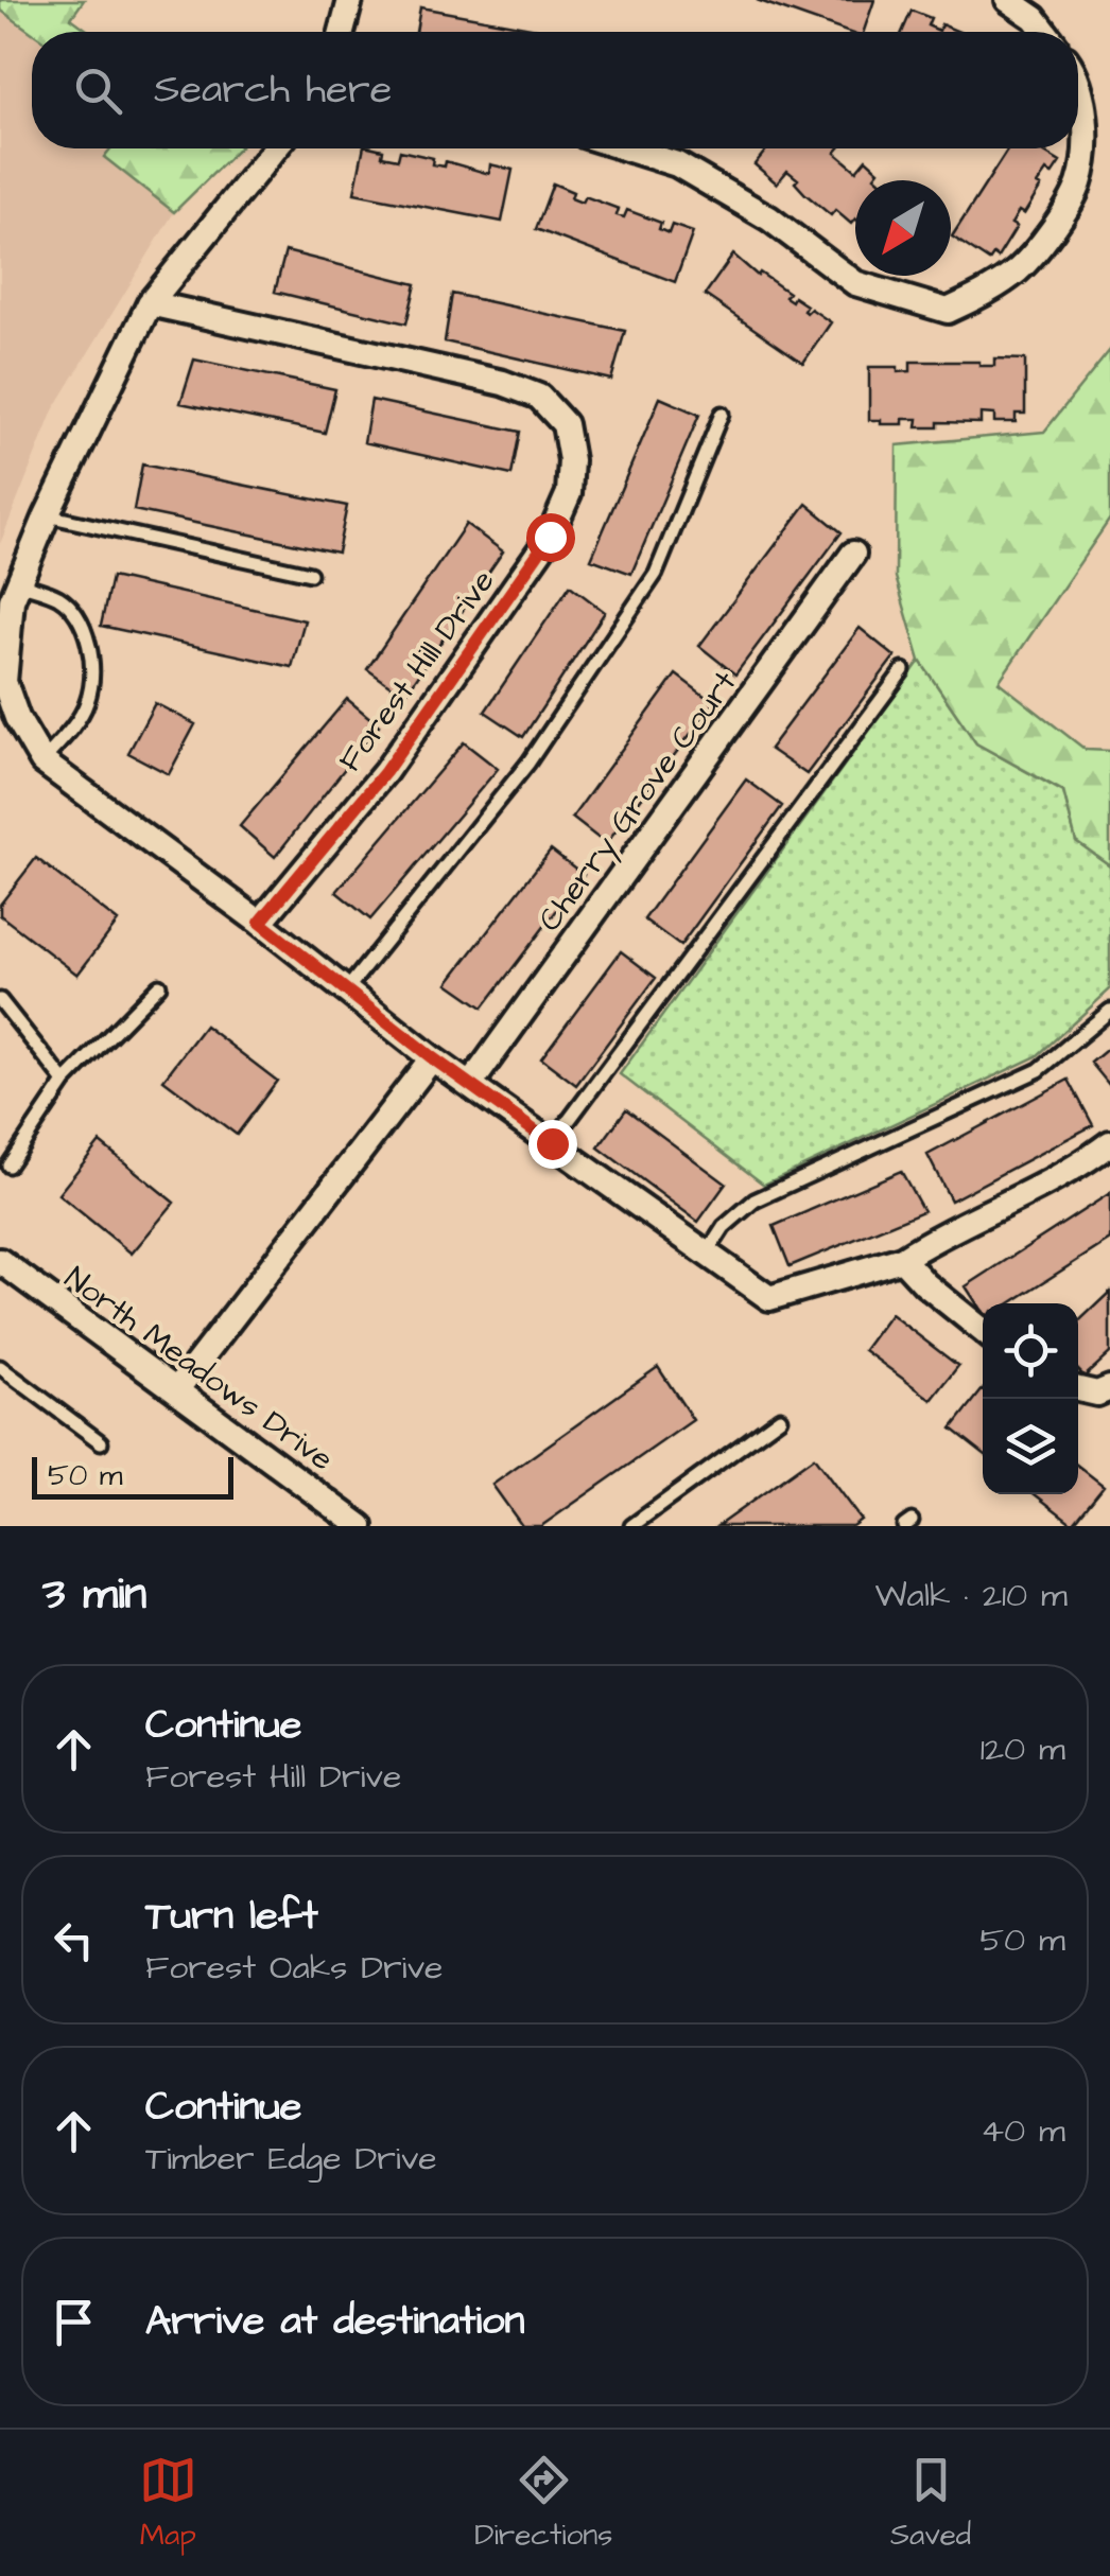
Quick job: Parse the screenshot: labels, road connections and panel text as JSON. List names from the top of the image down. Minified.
{"streets":{"street":["Forest Hill Drive","Cherry Grove Court","North Meadows Drive"]},"scale_bar":"50 m","north":"bottom left","page":{"search":"Search here","scale":"50 m","heading":["3 min","Walk · 210 m"],"list":[["Continue","Forest Hill Drive","120 m"],["Turn left","Forest Oaks Drive","50 m"],["Continue","Timber Edge Drive","40 m"],"Arrive at destination"],"nav":["Map","Directions","Saved"]}}
